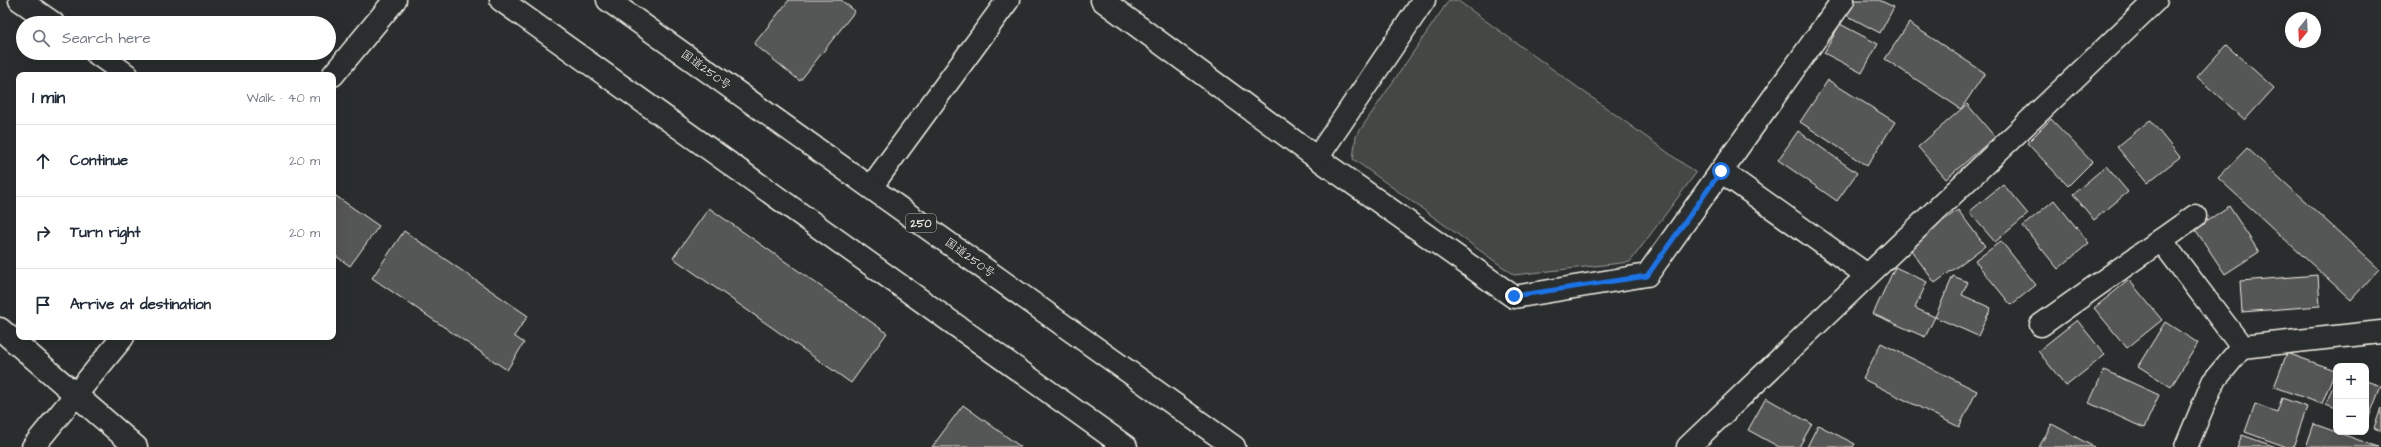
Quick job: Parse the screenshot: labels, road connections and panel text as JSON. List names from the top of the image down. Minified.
{"streets":{"main road":["国道250号","250"]},"north":"bottom","page":{"search":"Search here","heading":["1 min","Walk · 40 m"],"list":[["Continue","20 m"],["Turn right","20 m"],"Arrive at destination"],"map_buttons":["+","−"]}}
